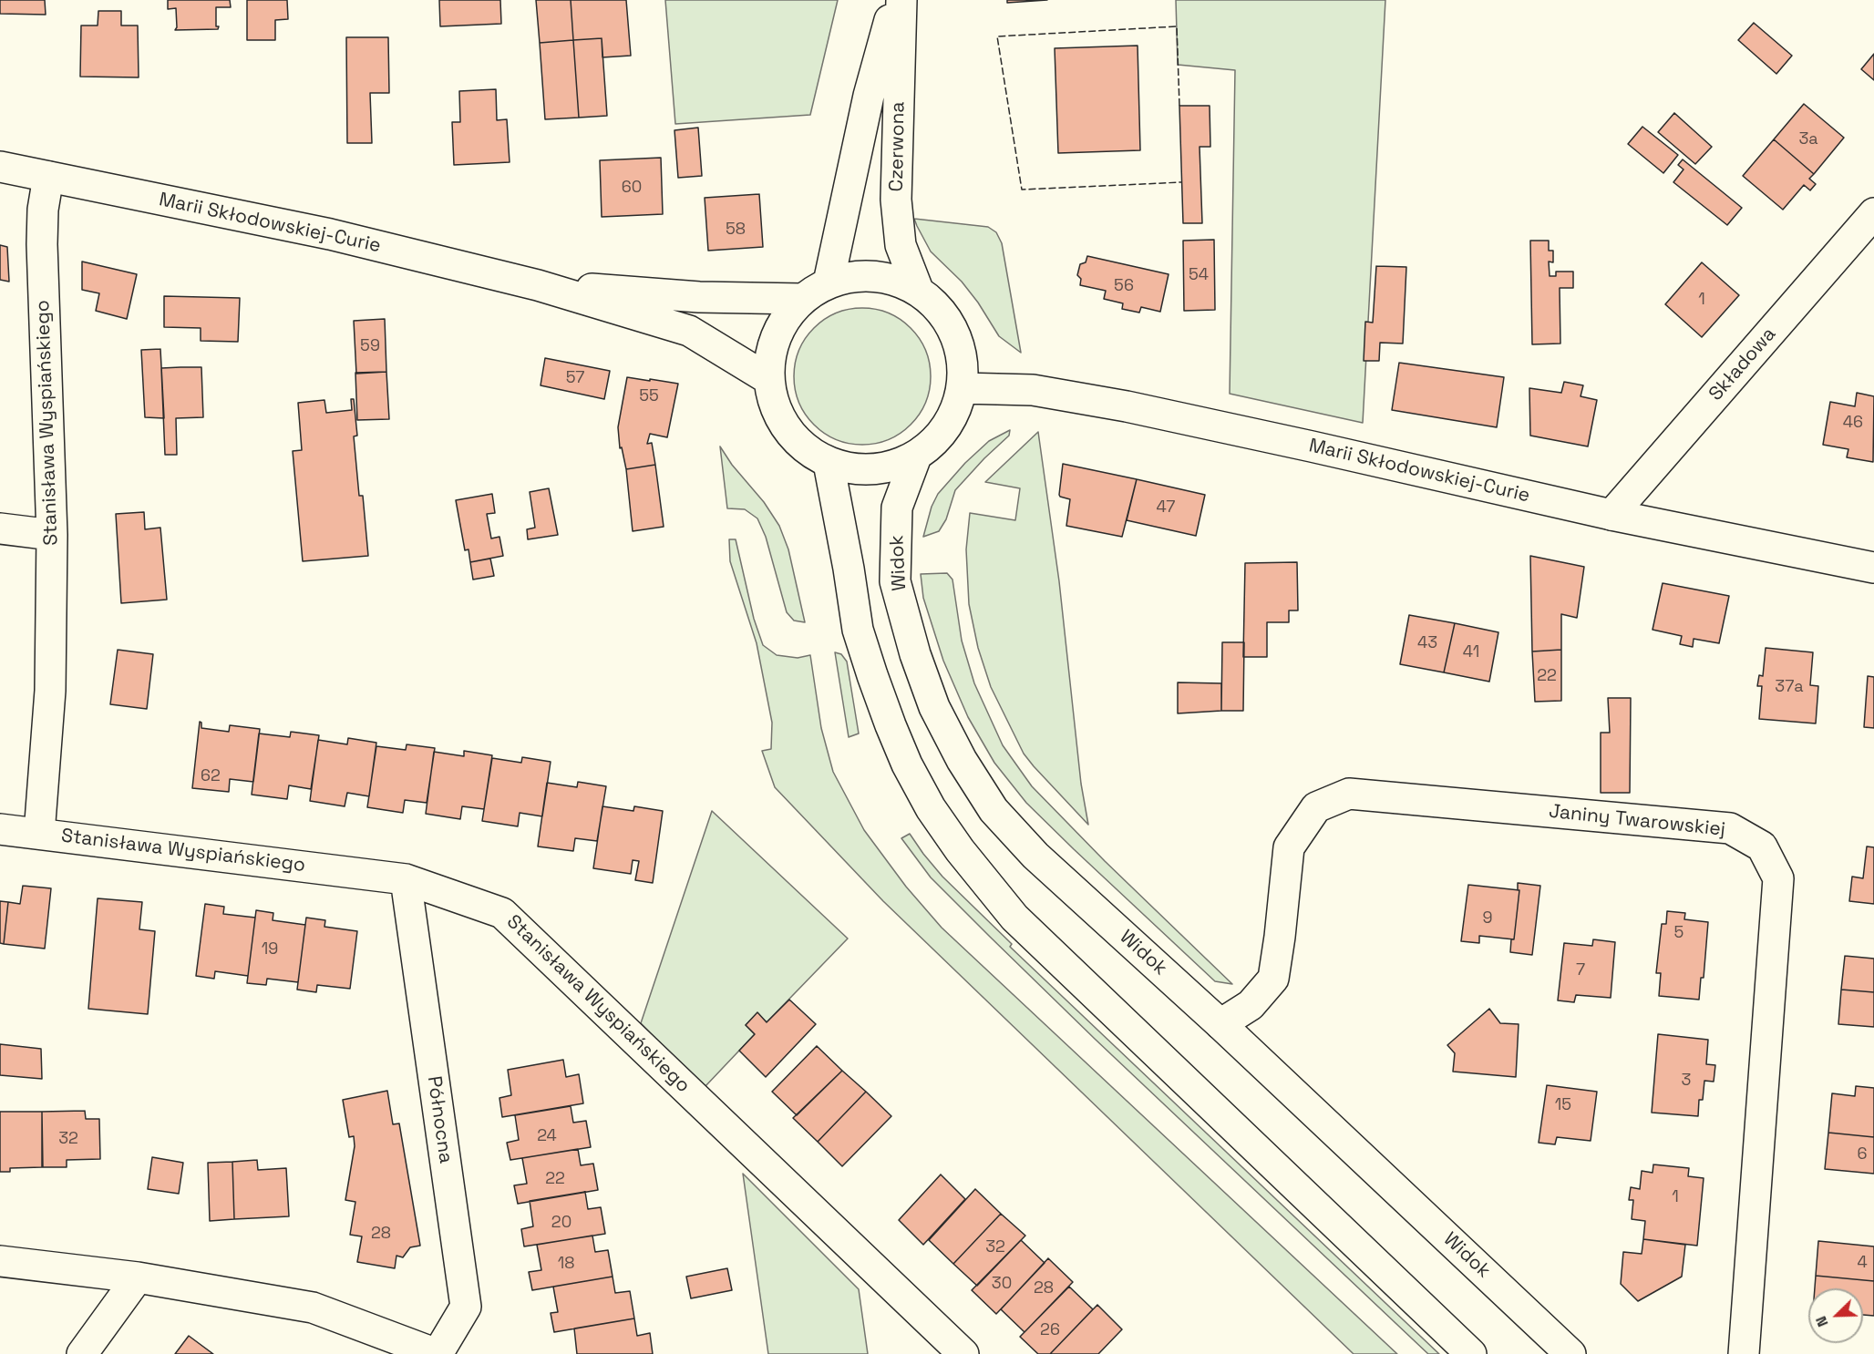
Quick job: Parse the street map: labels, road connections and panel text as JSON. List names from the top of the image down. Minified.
{"streets":{"street":["Czerwona","Marii Skłodowskiej-Curie","Składowa","Stanisława Wyspiańskiego","Widok","Janiny Twarowskiej","Północna"]},"crossings":[["Czerwona","Marii Skłodowskiej-Curie"],["Czerwona","Widok"],["Marii Skłodowskiej-Curie","Składowa"],["Marii Skłodowskiej-Curie","Stanisława Wyspiańskiego"],["Marii Skłodowskiej-Curie","Widok"],["Stanisława Wyspiańskiego","Północna"],["Widok","Janiny Twarowskiej"]],"house_numbers":["3a","60","58","54","56","1","59","57","55","46","47","43","41","22","37a","62","9","5","19","7","3","15","24","32","6","22","1","20","28","32","4","18","30","28","26"],"north":"bottom left"}
